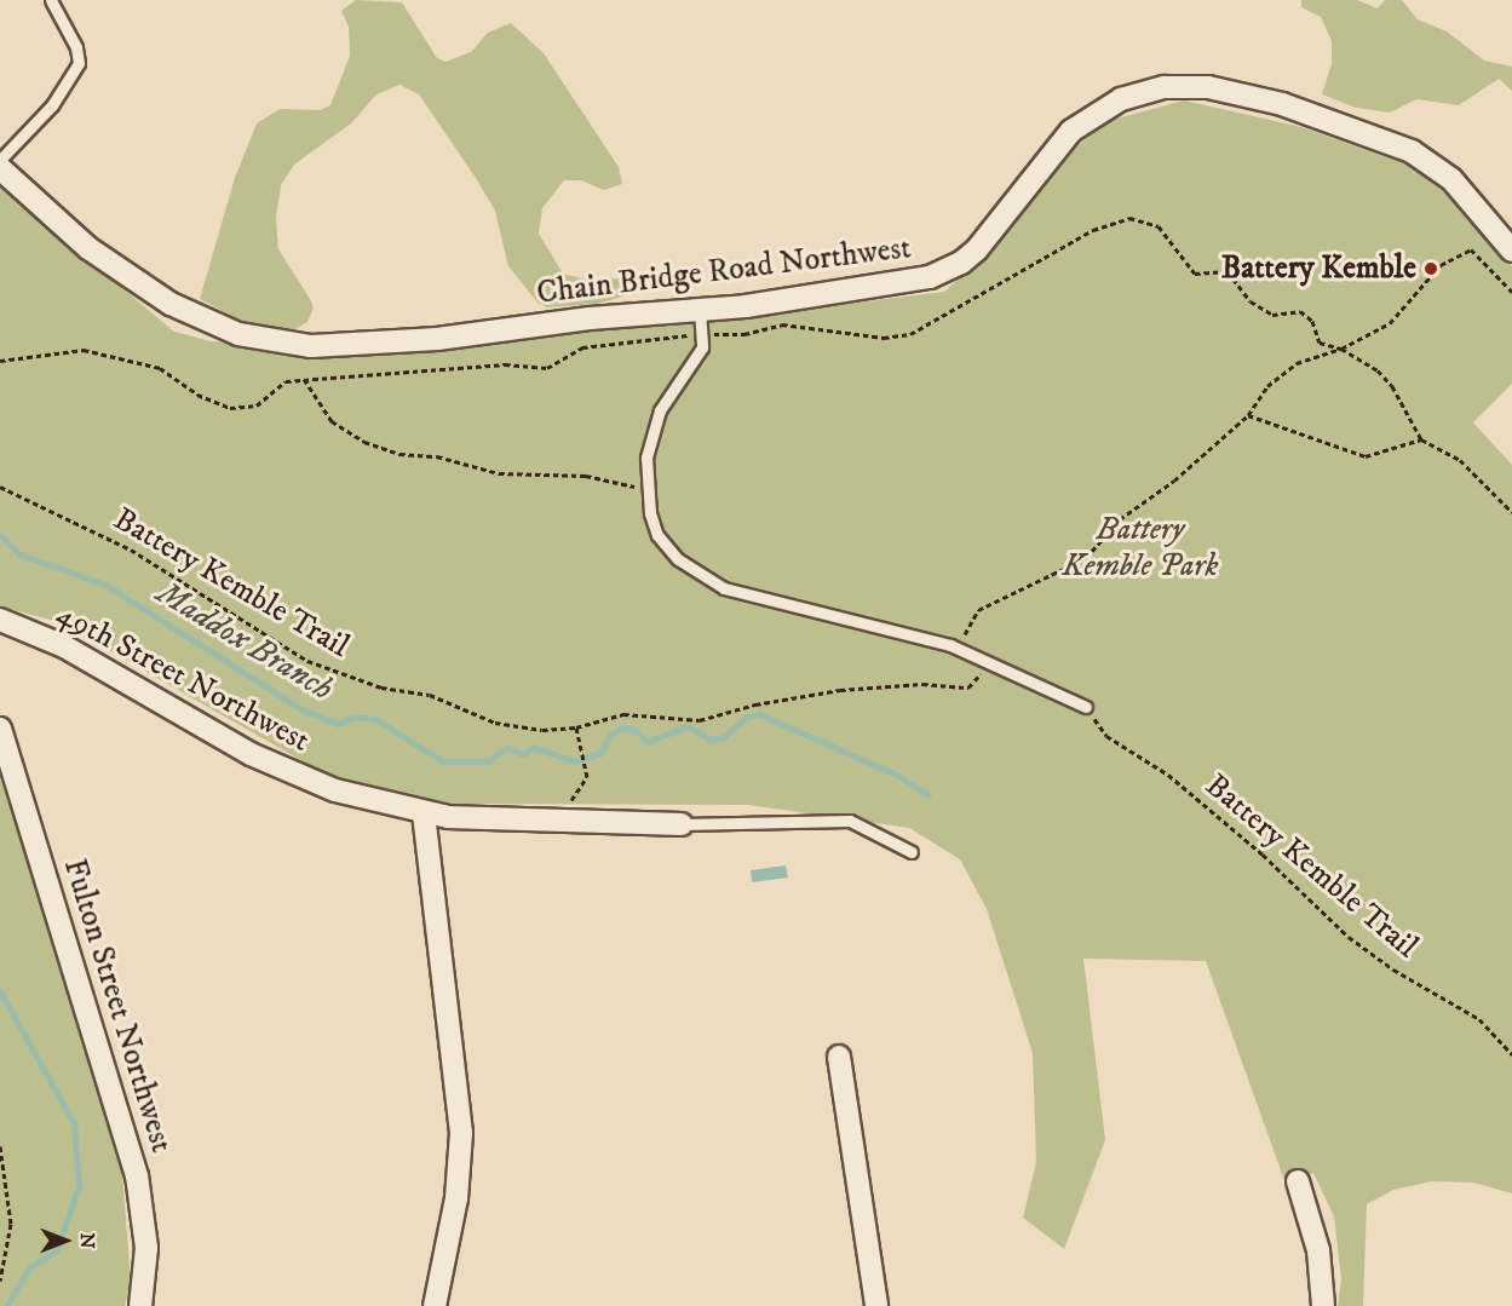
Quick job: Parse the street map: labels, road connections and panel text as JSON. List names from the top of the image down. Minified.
{"streets":{"street":["Chain Bridge Road Northwest","49th Street Northwest","Fulton Street Northwest"],"path":["Battery Kemble Trail"]},"water":["Maddox Branch"],"parks":["Battery Kemble Park"],"places":["Battery Kemble"],"north":"right"}
